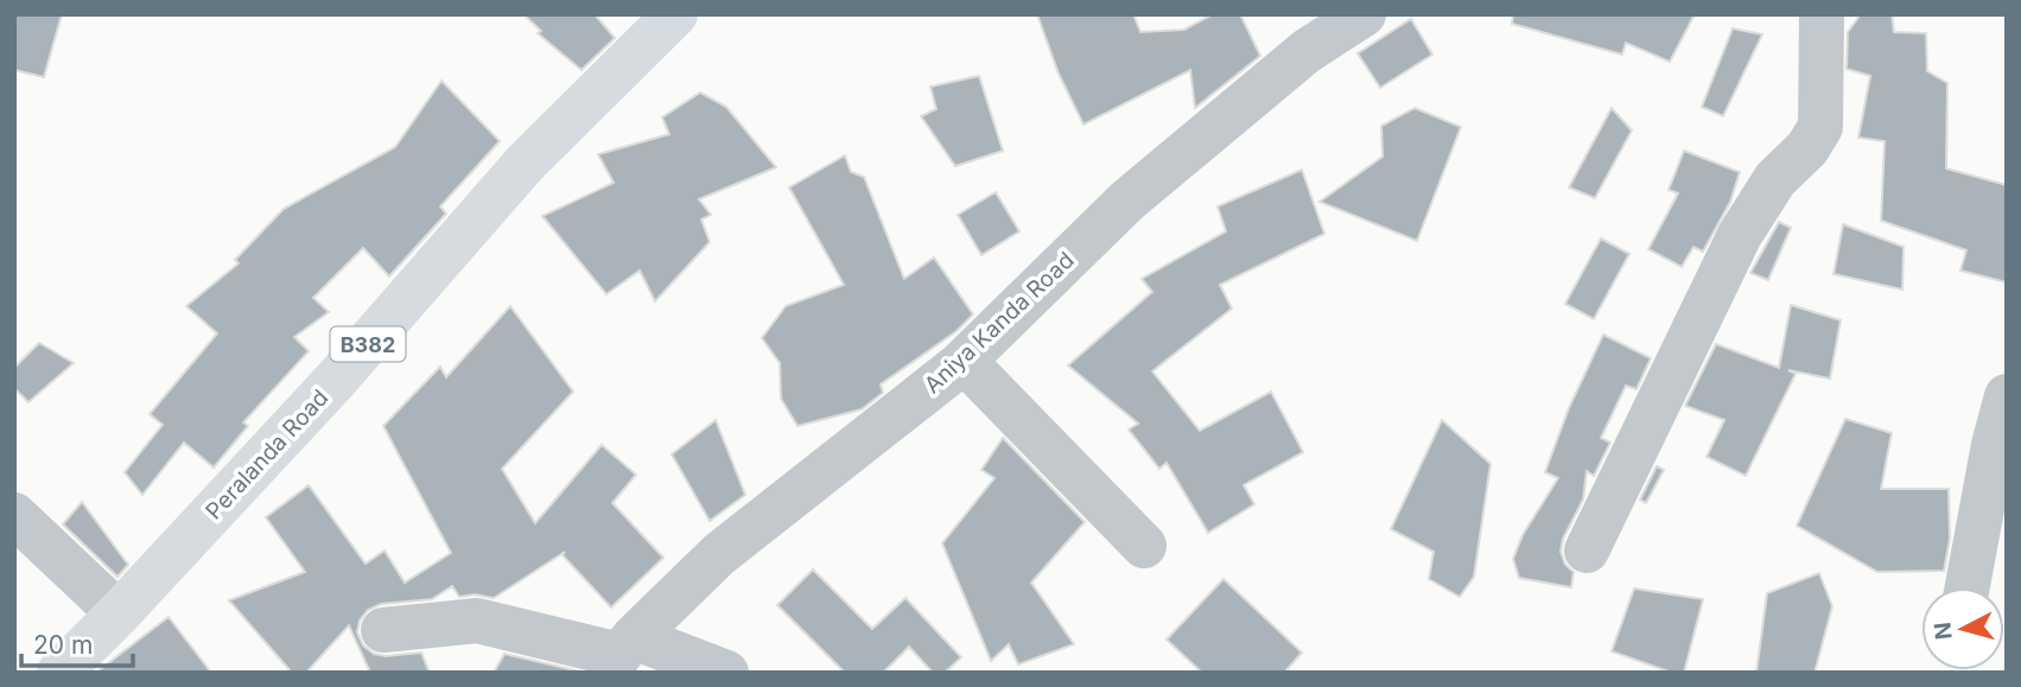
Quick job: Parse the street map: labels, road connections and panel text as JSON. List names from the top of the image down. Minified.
{"streets":{"main road":["B382","Peralanda Road"],"street":["Aniya Kanda Road"]},"scale_bar":"20 m","north":"left"}
